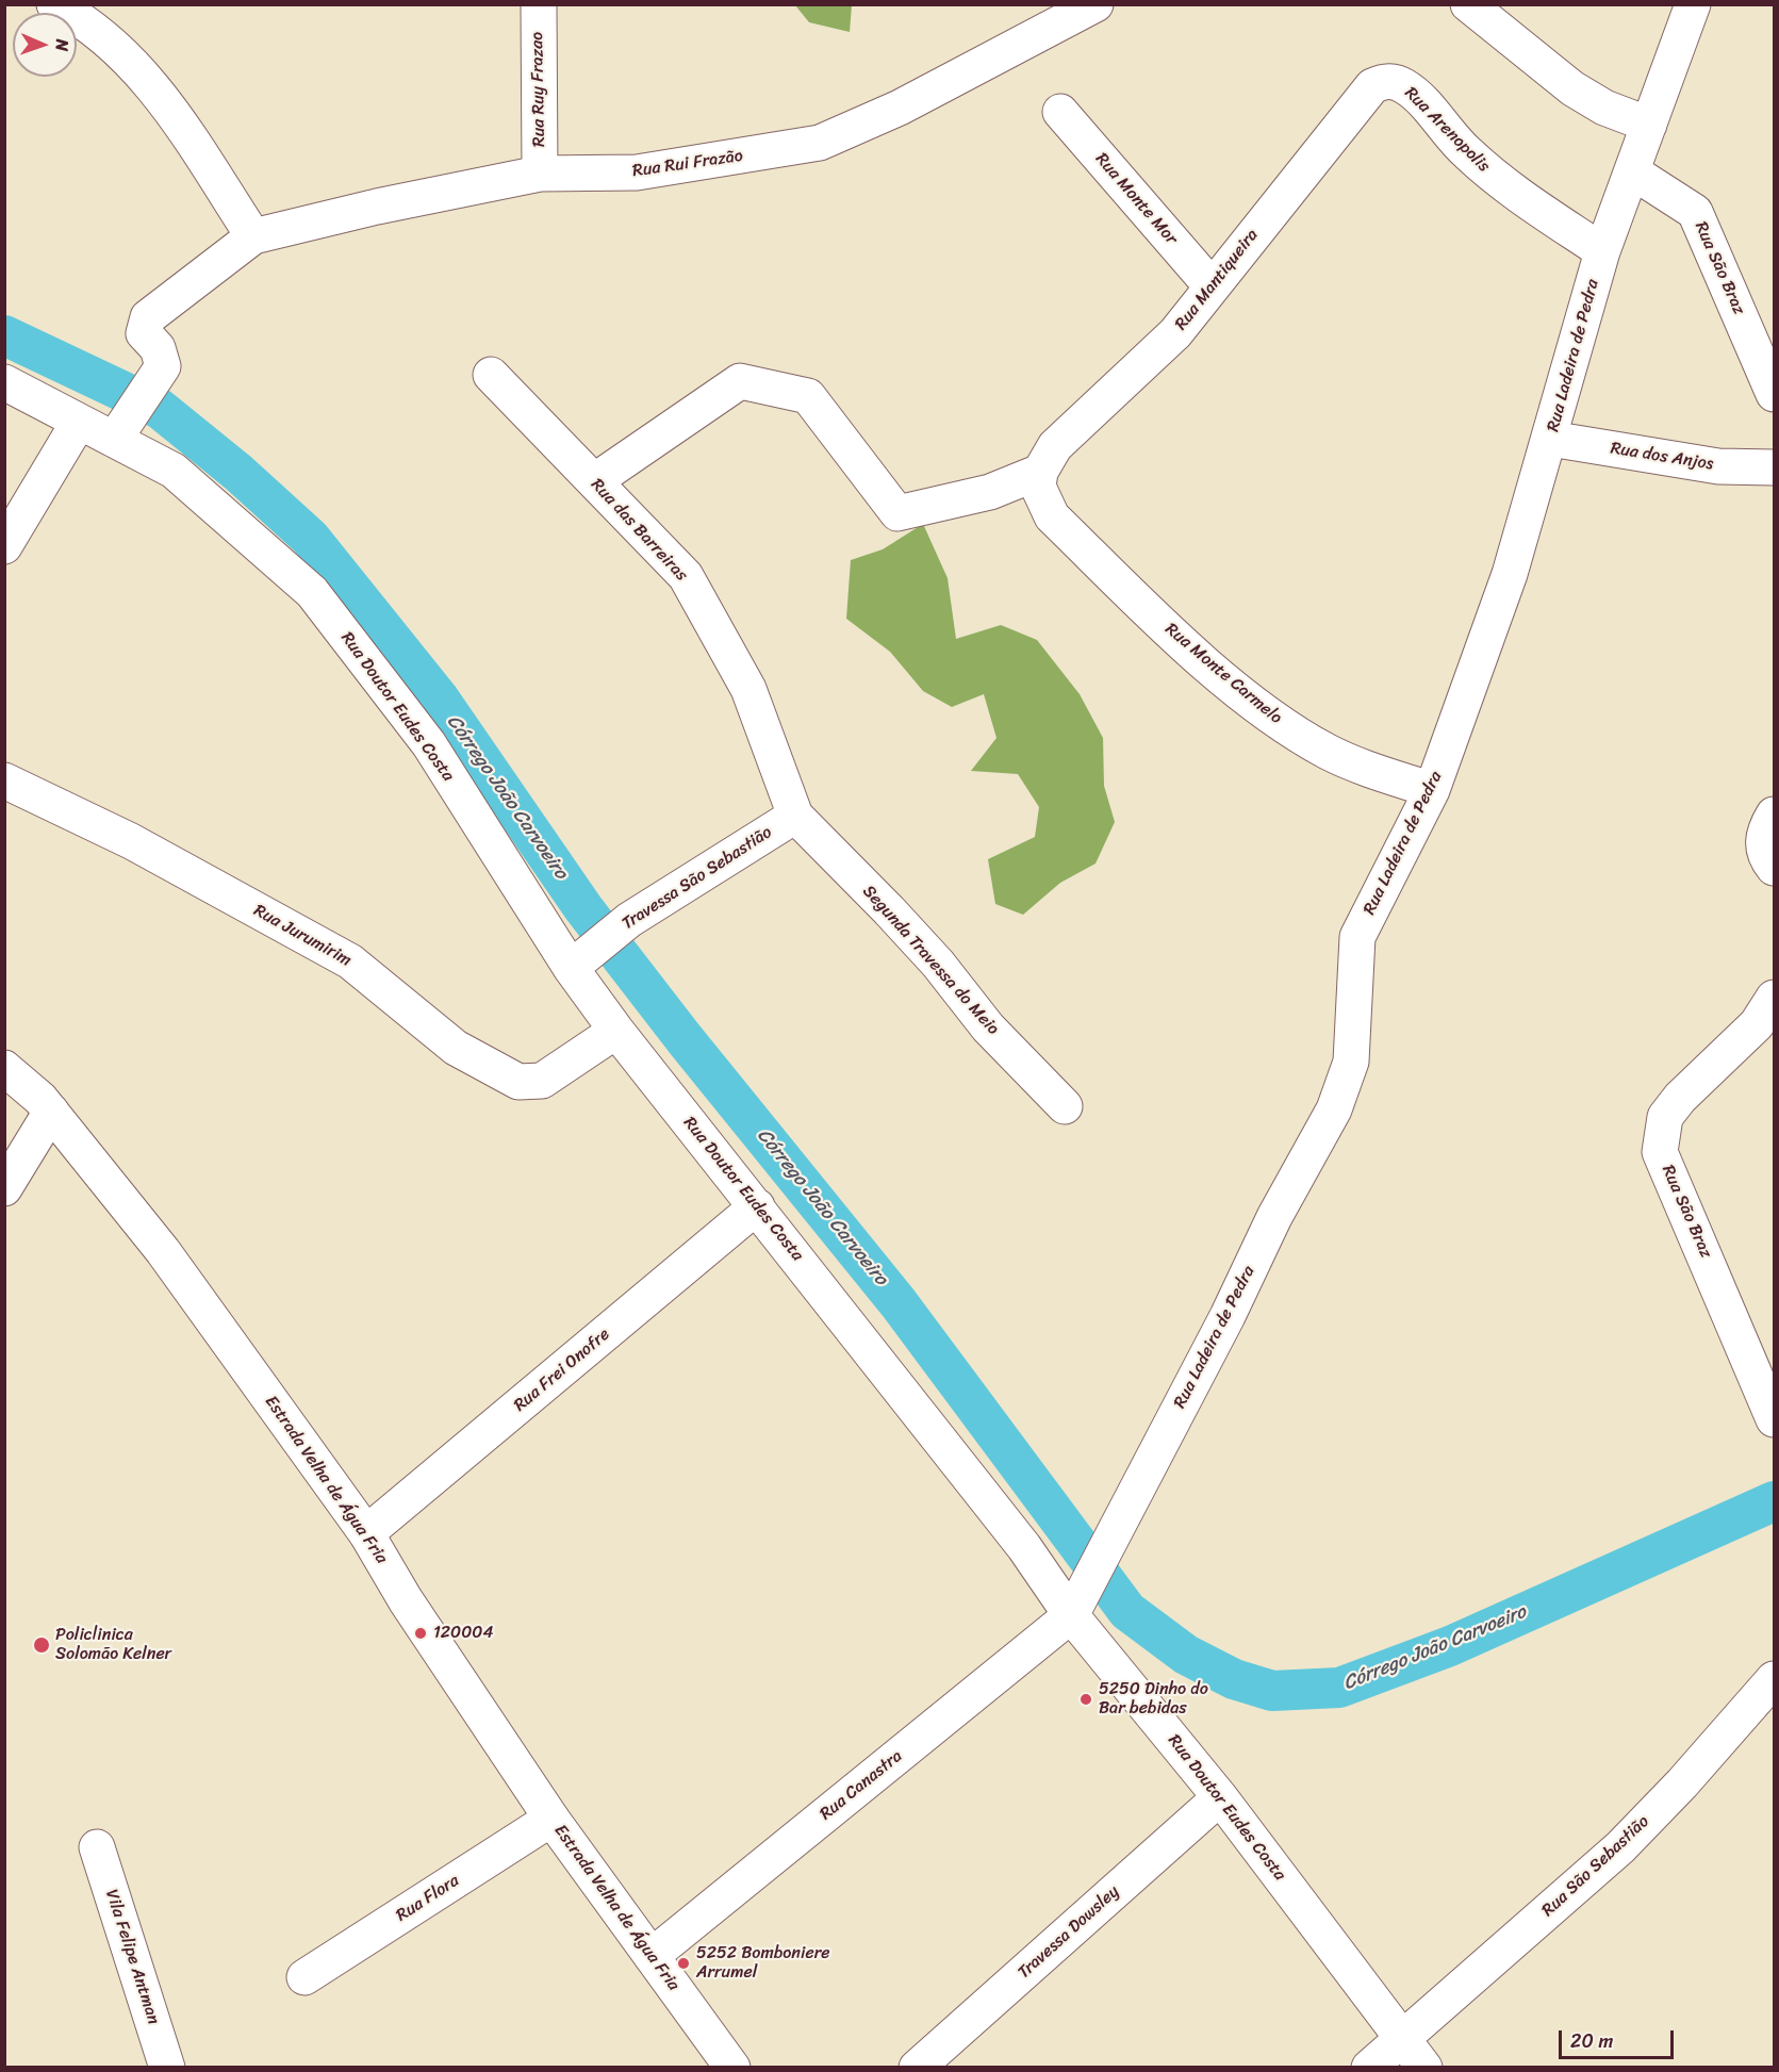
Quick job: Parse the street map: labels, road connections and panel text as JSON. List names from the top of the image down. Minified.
{"streets":{"street":["Rua Ruy Frazao","Rua Arenopolis","Rua Rui Frazão","Rua Monte Mor","Rua São Braz","Rua Mantiqueira","Rua Ladeira de Pedra","Rua dos Anjos","Rua das Barreiras","Rua Monte Carmelo","Rua Doutor Eudes Costa","Travessa São Sebastião","Rua Jurumirim","Segunda Travessa do Meio","Rua Frei Onofre","Estrada Velha de Água Fria","Rua Canastra","Rua São Sebastião","Rua Flora","Travessa Dowsley","Vila Felipe Antman"]},"crossings":[["Rua Ruy Frazao","Rua Rui Frazão"],["Rua Arenopolis","Rua Mantiqueira"],["Rua Arenopolis","Rua Ladeira de Pedra"],["Rua Monte Mor","Rua Mantiqueira"],["Rua São Braz","Rua Ladeira de Pedra"],["Rua Mantiqueira","Rua Monte Carmelo"],["Rua Ladeira de Pedra","Rua dos Anjos"],["Rua Ladeira de Pedra","Rua Monte Carmelo"],["Rua Ladeira de Pedra","Rua Doutor Eudes Costa"],["Rua Ladeira de Pedra","Rua Canastra"],["Rua das Barreiras","Travessa São Sebastião"],["Rua das Barreiras","Segunda Travessa do Meio"],["Rua Doutor Eudes Costa","Travessa São Sebastião"],["Rua Doutor Eudes Costa","Rua Jurumirim"],["Rua Doutor Eudes Costa","Rua Frei Onofre"],["Rua Doutor Eudes Costa","Rua Canastra"],["Rua Doutor Eudes Costa","Rua São Sebastião"],["Rua Doutor Eudes Costa","Travessa Dowsley"],["Travessa São Sebastião","Segunda Travessa do Meio"],["Rua Frei Onofre","Estrada Velha de Água Fria"],["Estrada Velha de Água Fria","Rua Canastra"],["Estrada Velha de Água Fria","Rua Flora"]],"water":["Córrego João Carvoeiro"],"places":["120004","Policlinica Solomão Kelner","5250 Dinho do Bar bebidas","5252 Bomboniere Arrumel"],"scale_bar":"20 m","north":"right"}
